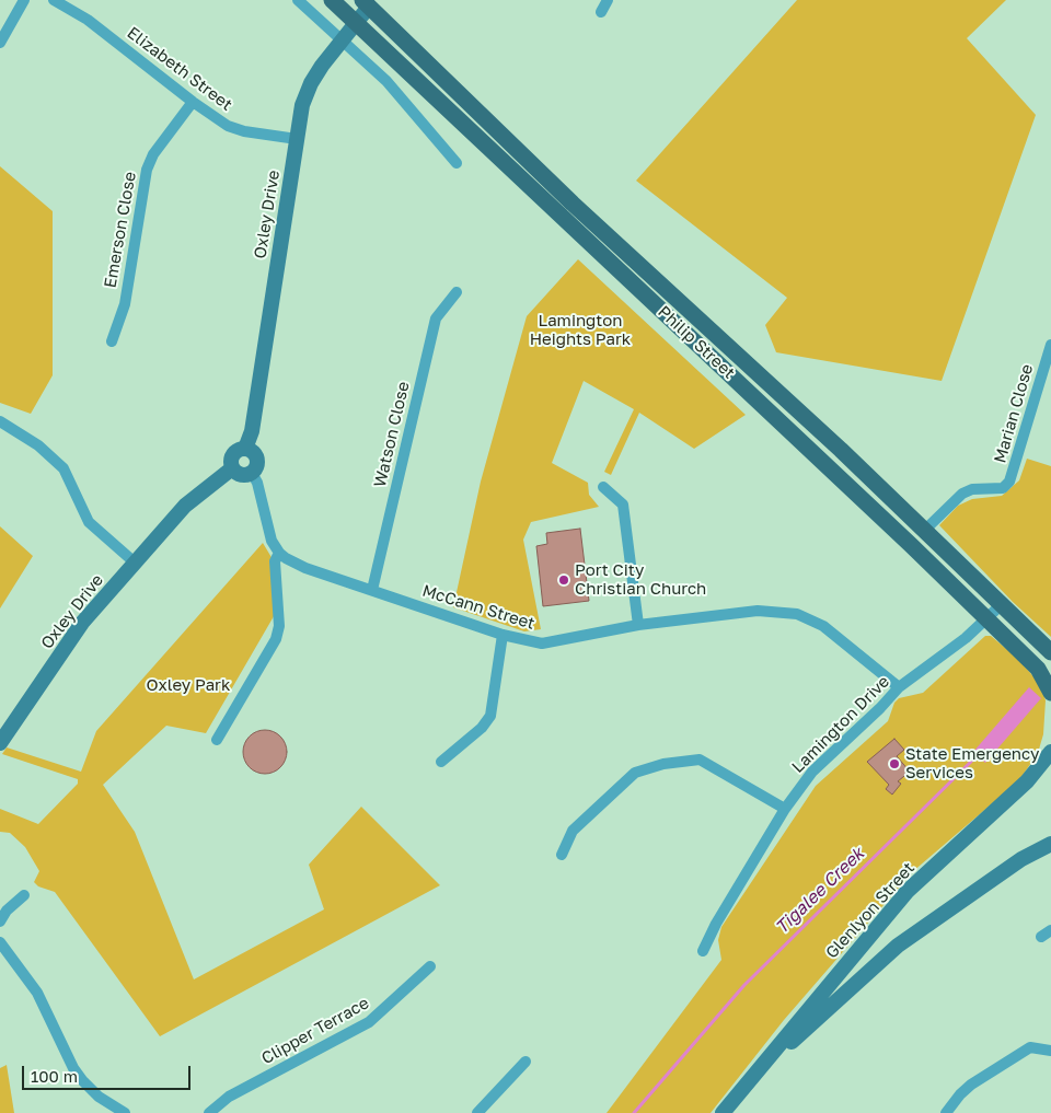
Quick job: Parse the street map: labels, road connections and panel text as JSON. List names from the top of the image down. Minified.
{"streets":{"main road":["Philip Street"],"street":["Elizabeth Street","Oxley Drive","Emerson Close","Marian Close","Watson Close","McCann Street","Lamington Drive","Glenlyon Street","Clipper Terrace"]},"crossings":[["Elizabeth Street","Oxley Drive"],["Elizabeth Street","Emerson Close"],["Oxley Drive","Philip Street"],["Philip Street","Marian Close"],["Philip Street","Lamington Drive"],["Watson Close","McCann Street"],["McCann Street","Lamington Drive"]],"water":["Tigalee Creek"],"parks":["Lamington Heights Park","Oxley Park"],"places":["Port City Christian Church","State Emergency Services"],"scale_bar":"100 m"}
